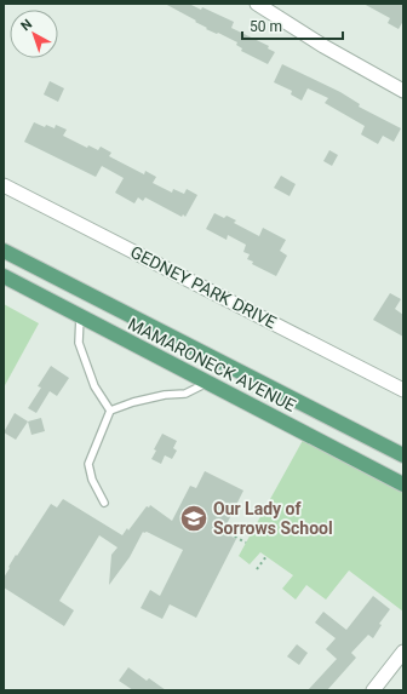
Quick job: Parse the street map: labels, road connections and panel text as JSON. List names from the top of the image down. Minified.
{"streets":{"main road":["MAMARONECK AVENUE"],"street":["GEDNEY PARK DRIVE"]},"places":{"school or university":["Our Lady of Sorrows School"]},"scale_bar":"50 m","north":"top left"}
